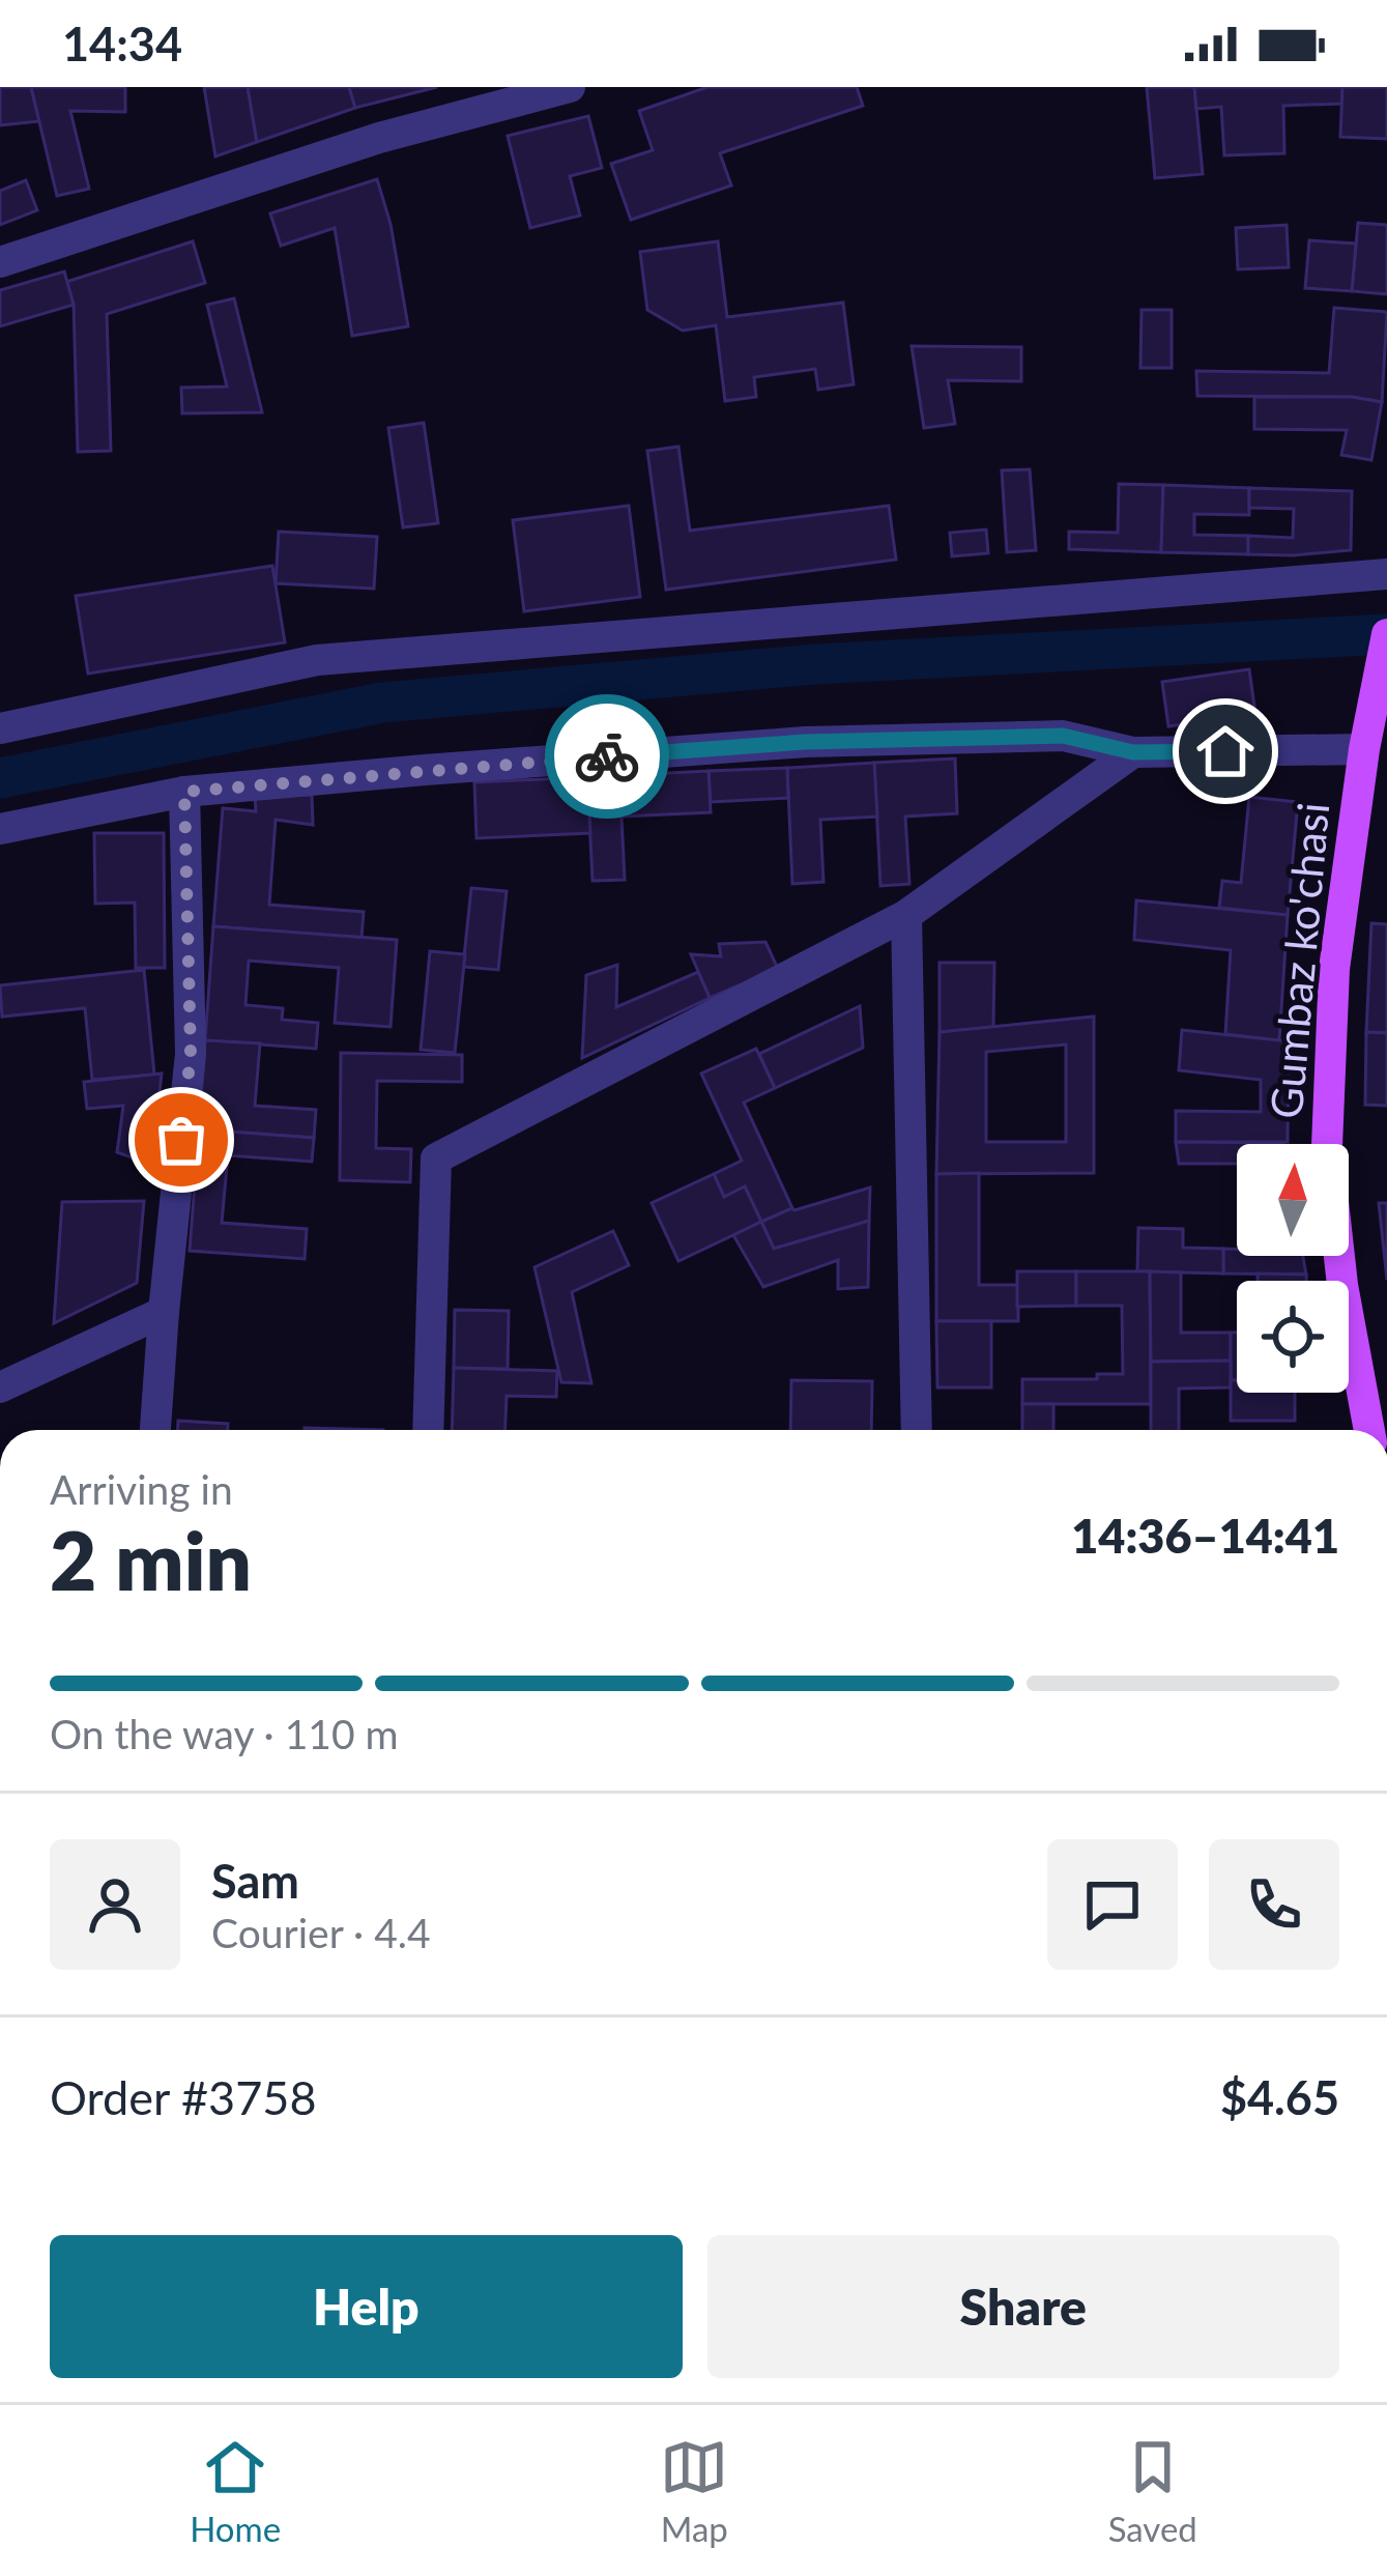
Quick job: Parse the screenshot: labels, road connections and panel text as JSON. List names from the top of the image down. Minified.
{"streets":{"main road":["Gumbaz ko'chasi"]},"north":"top","page":{"status":"14:34","heading":["2 min","Arriving in","14:36–14:41"],"panel":["Sam","Courier · 4.4","Order #3758","$4.65"],"bar":"On the way · 110 m","buttons":["Help","Share"],"tabs":["Home","Map","Saved"]}}
